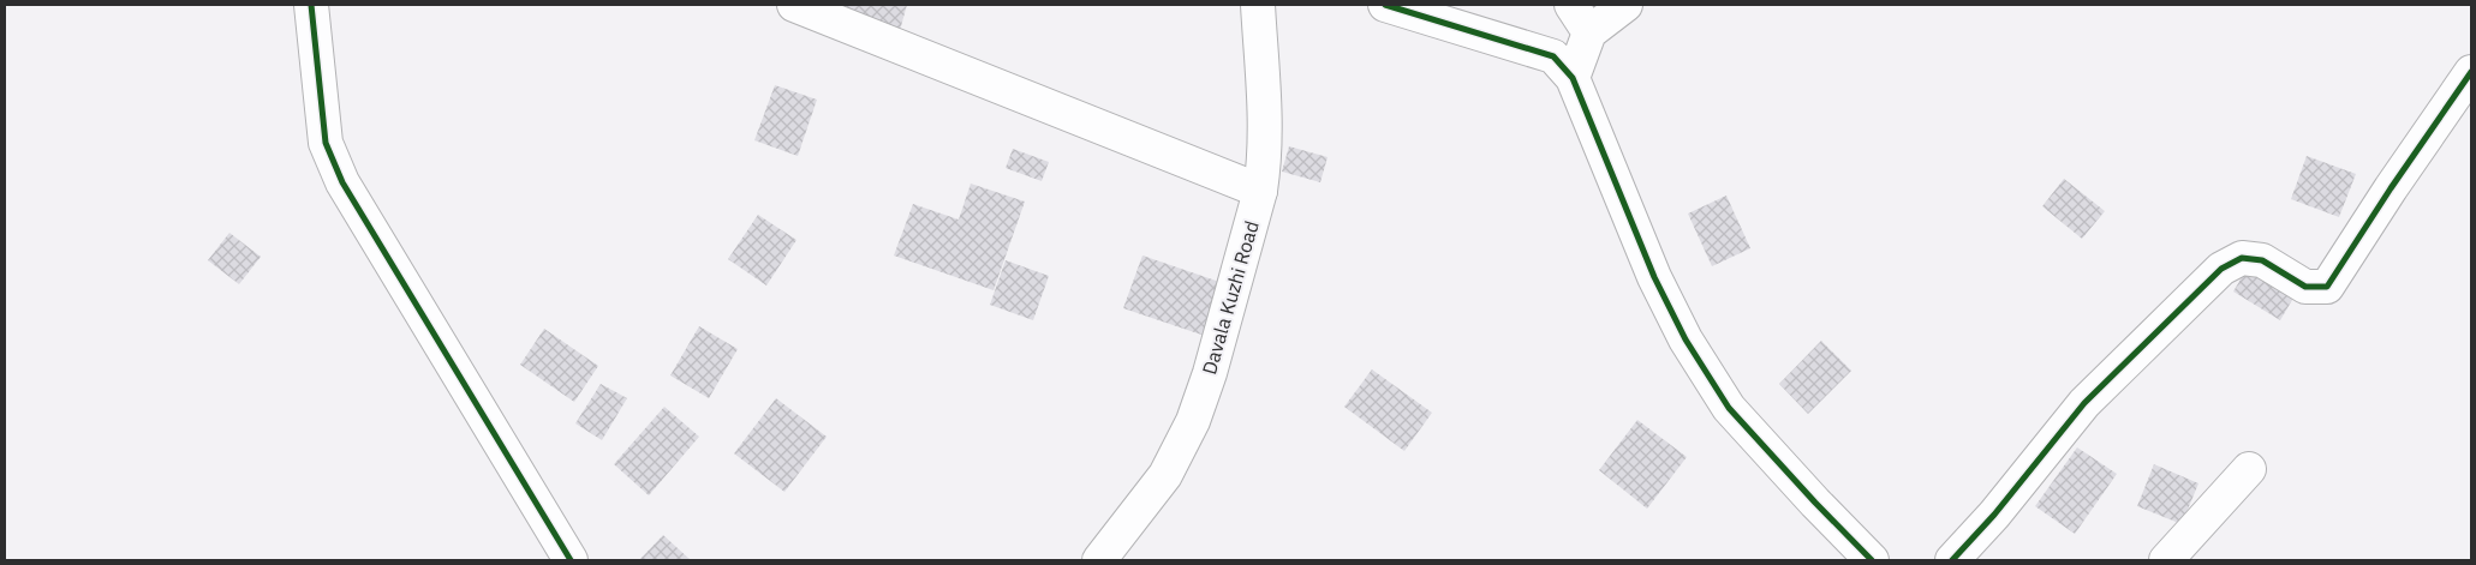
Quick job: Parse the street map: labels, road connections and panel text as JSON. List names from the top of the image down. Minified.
{"streets":{"street":["Davala Kuzhi Road"]}}
